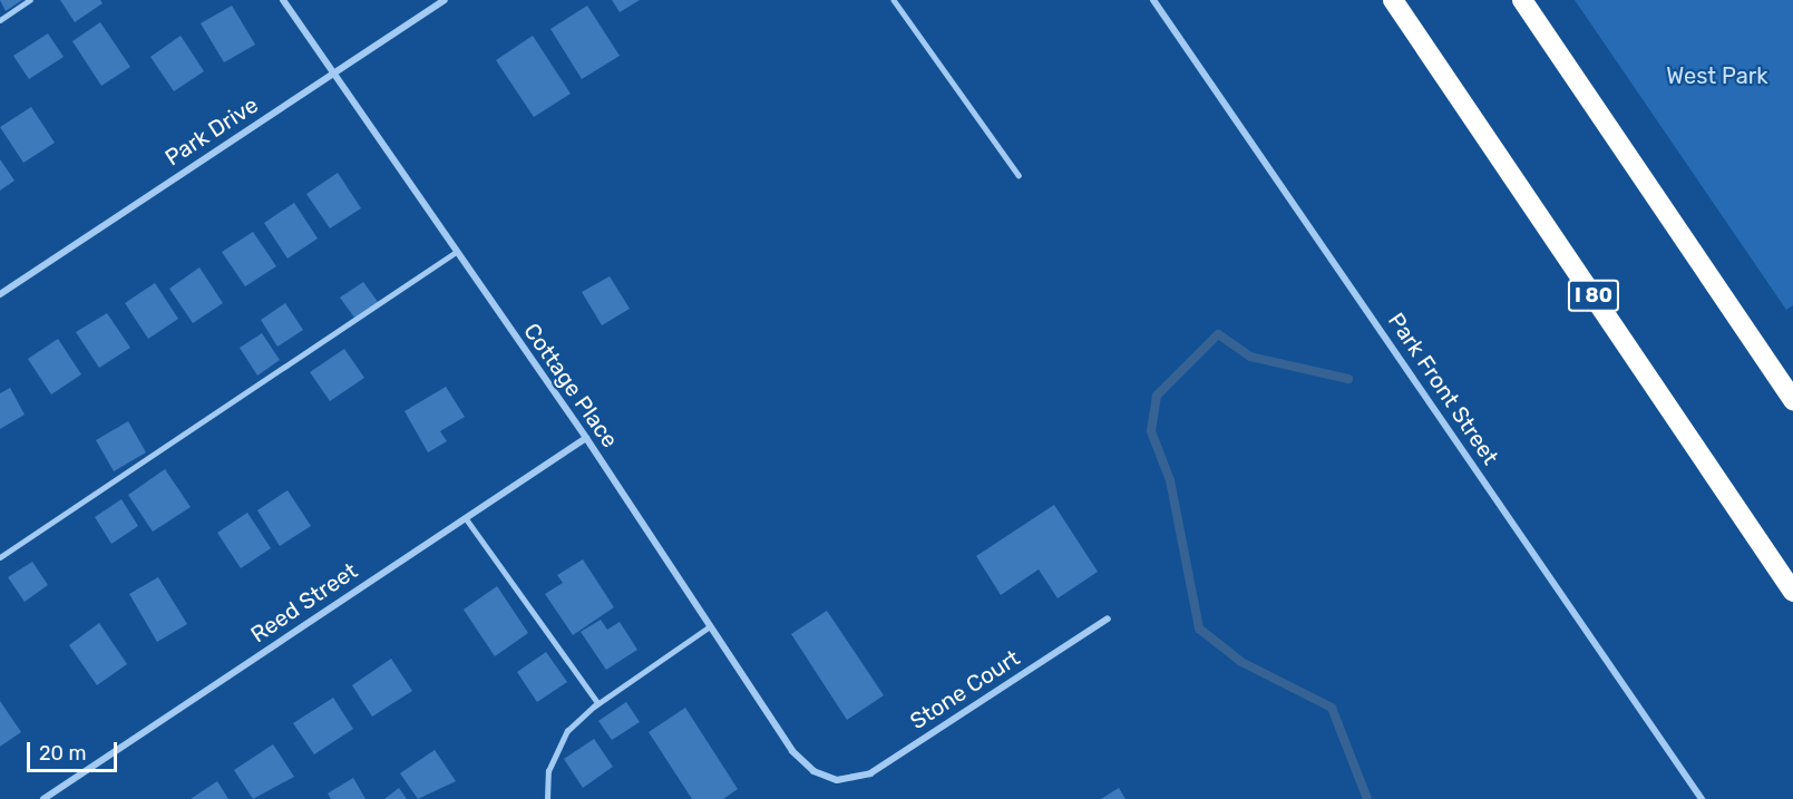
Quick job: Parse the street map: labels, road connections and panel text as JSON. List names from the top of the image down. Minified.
{"streets":{"highway":["I 80"],"street":["Park Drive","Cottage Place","Park Front Street","Reed Street","Stone Court"]},"crossings":[["Park Drive","Cottage Place"],["Cottage Place","Reed Street"],["Cottage Place","Stone Court"]],"parks":["West Park"],"scale_bar":"20 m"}
